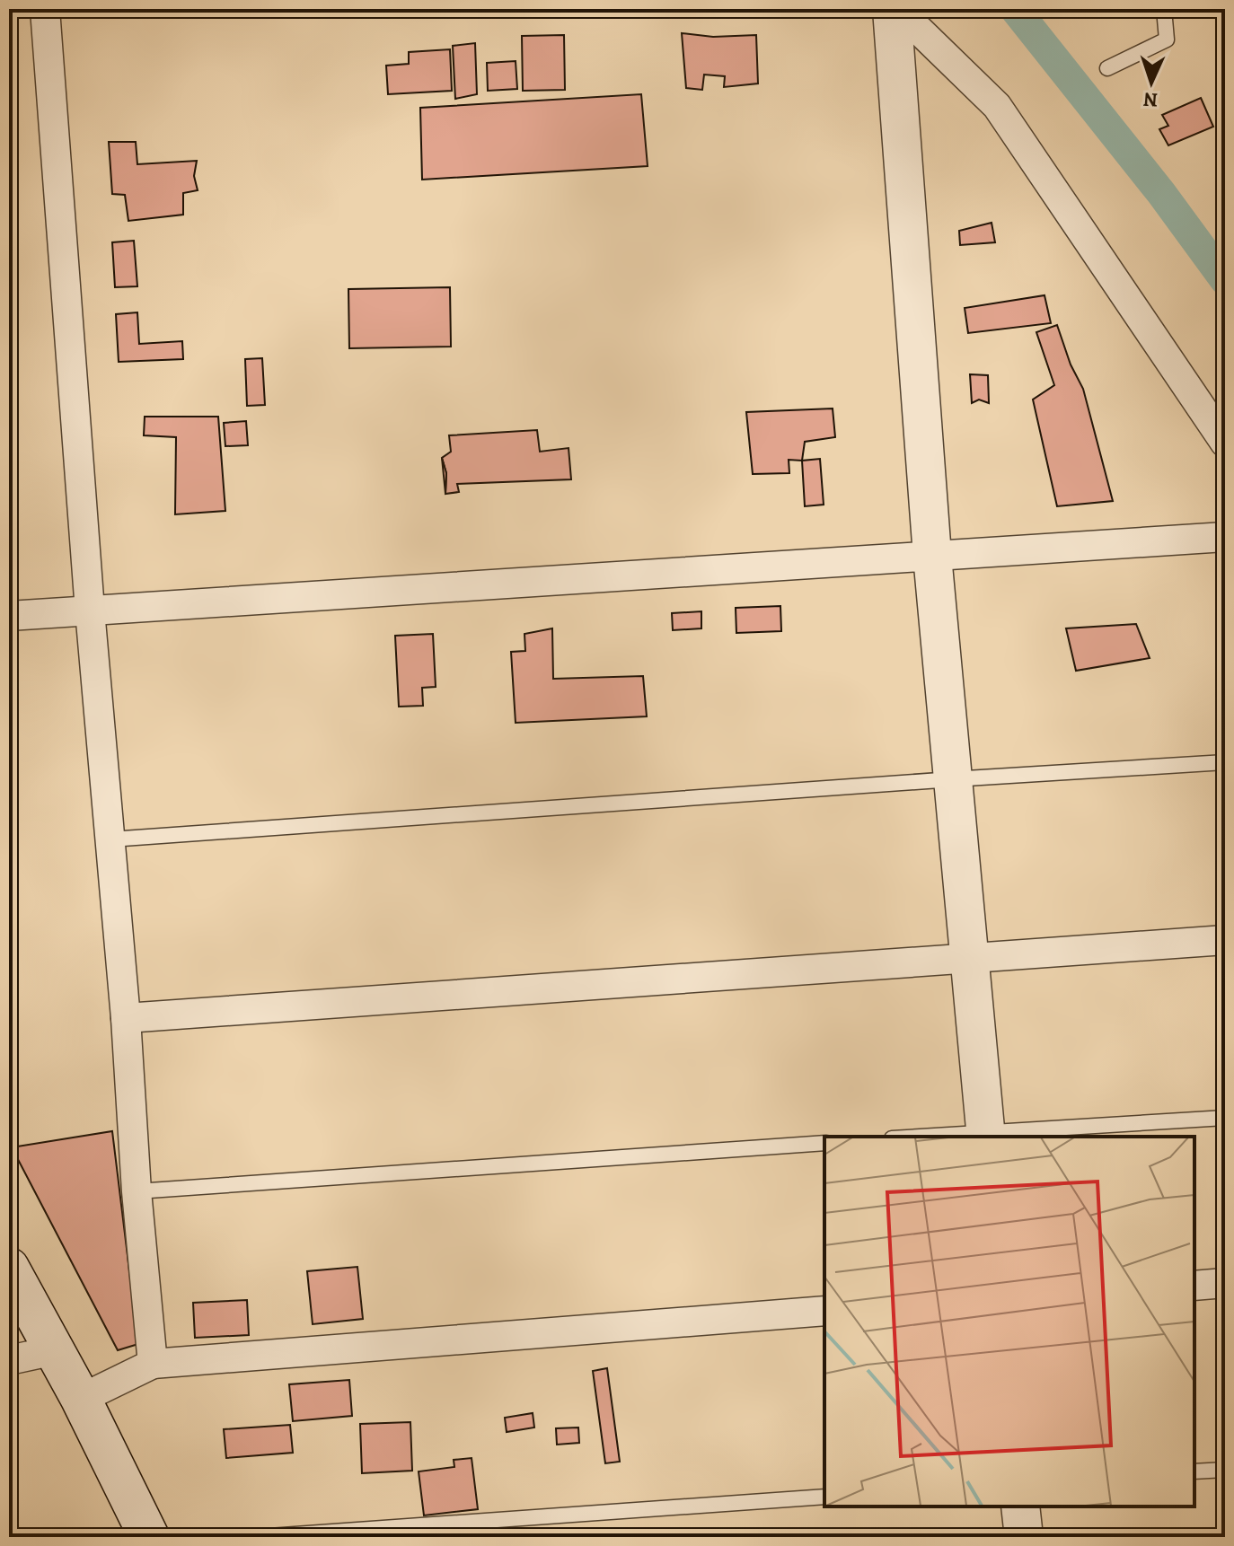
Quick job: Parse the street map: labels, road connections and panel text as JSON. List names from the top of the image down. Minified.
{"north":"bottom"}
